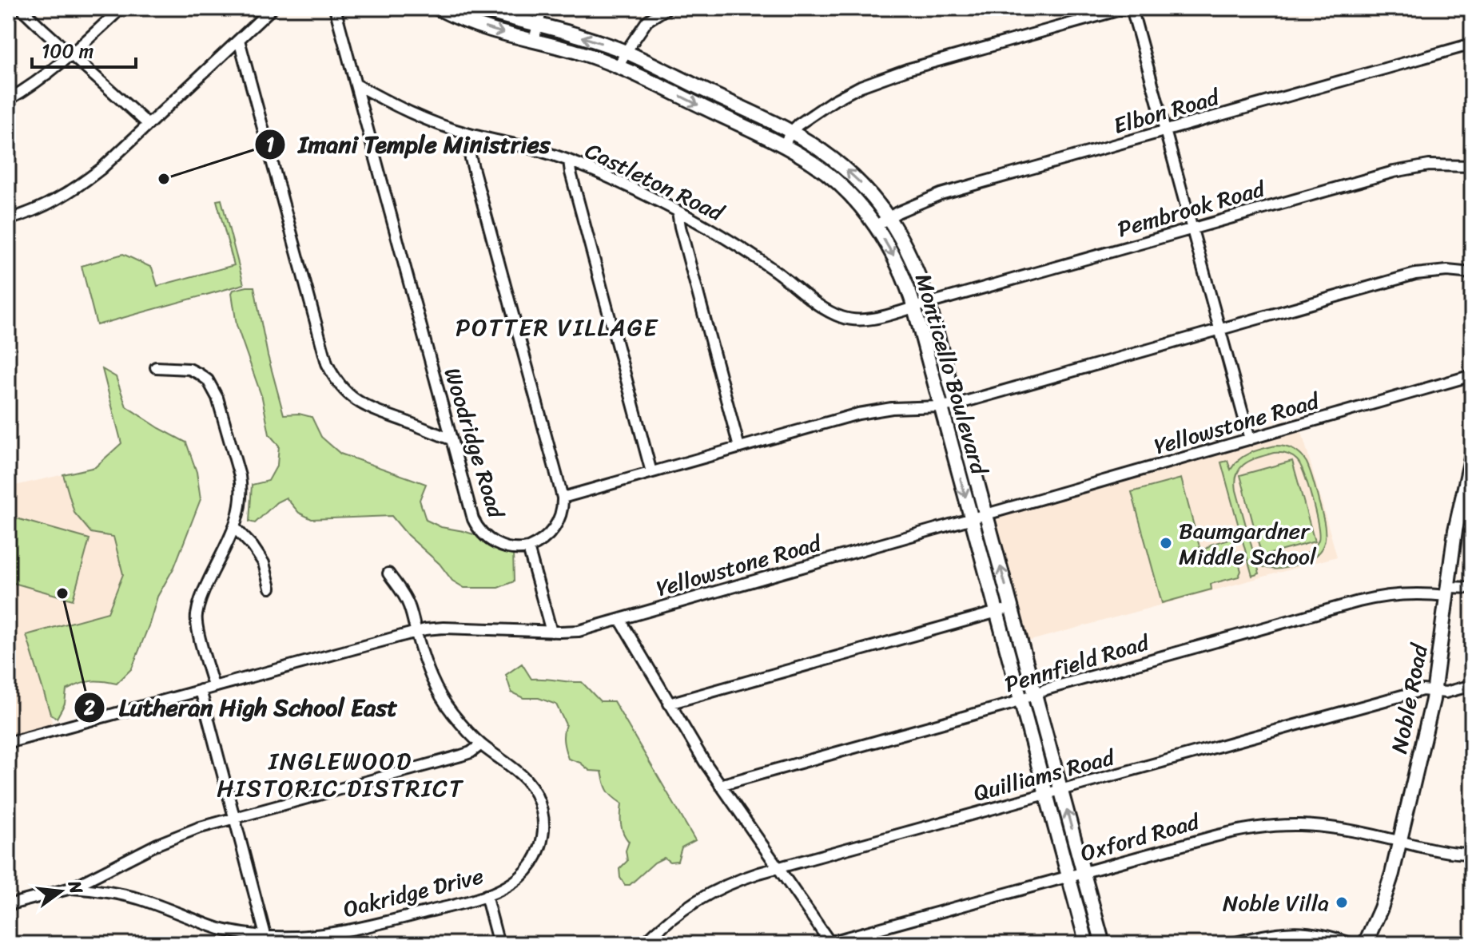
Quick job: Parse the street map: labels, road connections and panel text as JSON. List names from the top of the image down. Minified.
{"streets":{"main road":["Monticello Boulevard","Noble Road"],"street":["Elbon Road","Castleton Road","Pembrook Road","Yellowstone Road","Woodridge Road","Pennfield Road","Quilliams Road","Oxford Road","Oakridge Drive"]},"crossings":[["Elbon Road","Monticello Boulevard"],["Castleton Road","Pembrook Road"],["Castleton Road","Monticello Boulevard"],["Castleton Road","Woodridge Road"],["Pembrook Road","Monticello Boulevard"],["Monticello Boulevard","Yellowstone Road"],["Monticello Boulevard","Pennfield Road"],["Monticello Boulevard","Quilliams Road"],["Monticello Boulevard","Oxford Road"],["Yellowstone Road","Oakridge Drive"],["Pennfield Road","Noble Road"],["Noble Road","Quilliams Road"],["Noble Road","Oxford Road"]],"districts":["POTTER VILLAGE","INGLEWOOD HISTORIC DISTRICT"],"places":["Imani Temple Ministries","Baumgardner Middle School","Lutheran High School East","Noble Villa"],"scale_bar":"100 m","north":"right"}
